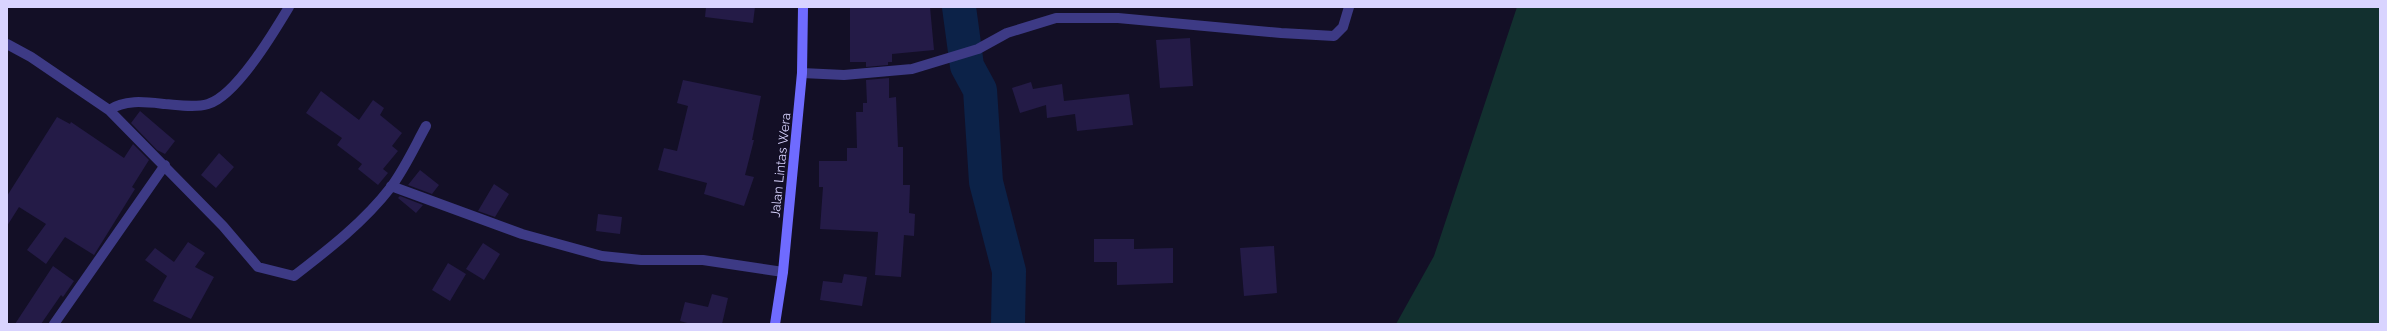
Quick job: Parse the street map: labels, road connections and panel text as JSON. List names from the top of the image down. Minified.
{"streets":{"main road":["Jalan Lintas Wera"]}}
